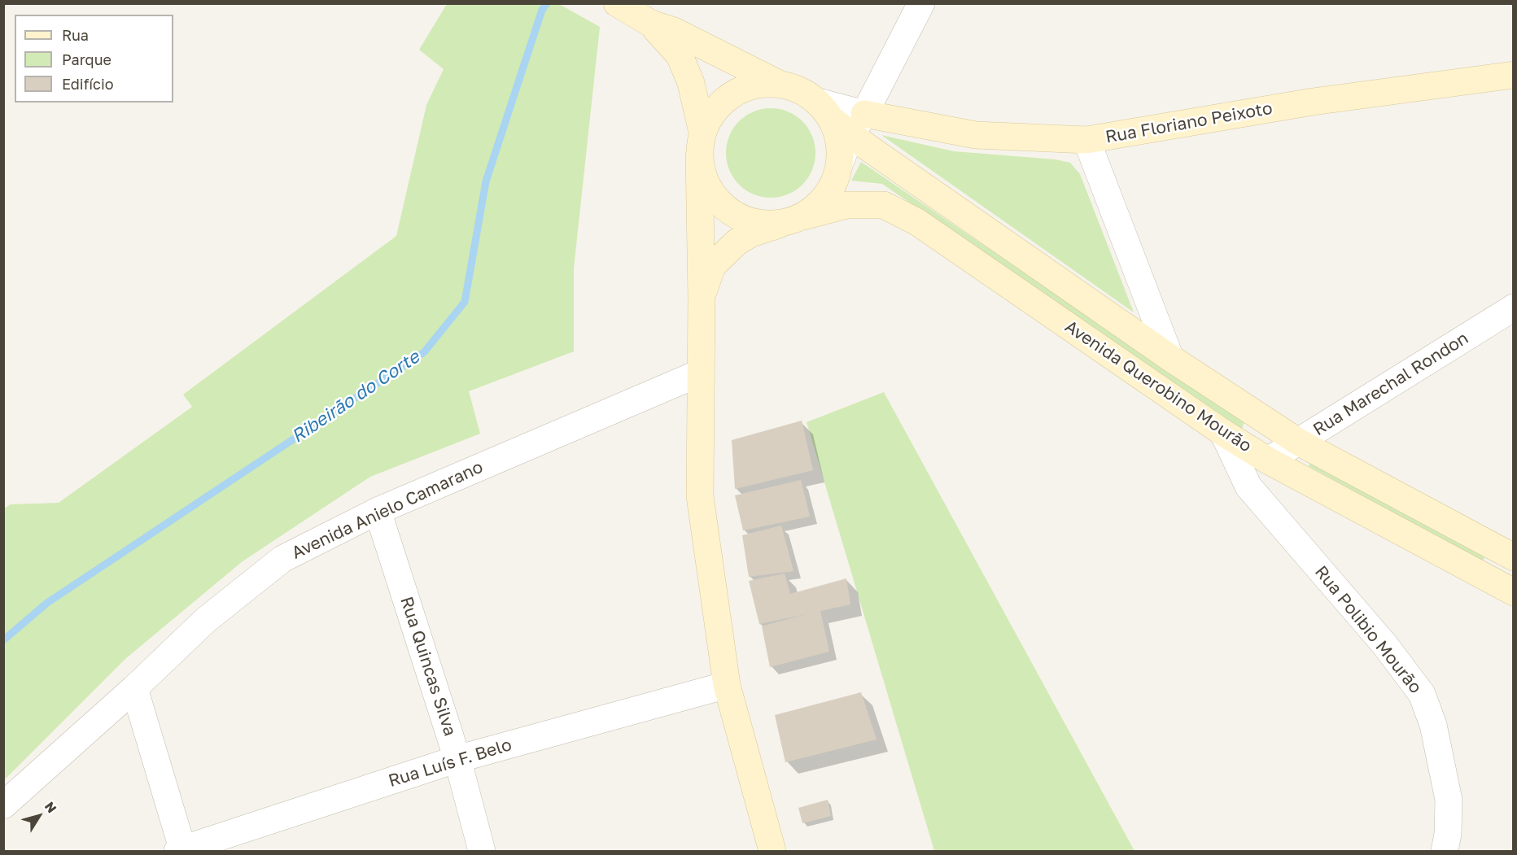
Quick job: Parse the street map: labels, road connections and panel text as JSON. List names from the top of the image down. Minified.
{"streets":{"main road":["Rua Floriano Peixoto","Avenida Querobino Mourão"],"street":["Rua Marechal Rondon","Avenida Anielo Camarano","Rua Polibio Mourão","Rua Quincas Silva","Rua Luís F. Belo"]},"crossings":[["Rua Floriano Peixoto","Avenida Querobino Mourão"],["Rua Marechal Rondon","Avenida Querobino Mourão"],["Avenida Querobino Mourão","Rua Polibio Mourão"],["Avenida Anielo Camarano","Rua Quincas Silva"],["Rua Quincas Silva","Rua Luís F. Belo"]],"water":["Ribeirão do Corte"],"legend":["Rua","Parque","Edifício"],"north":"top right"}
